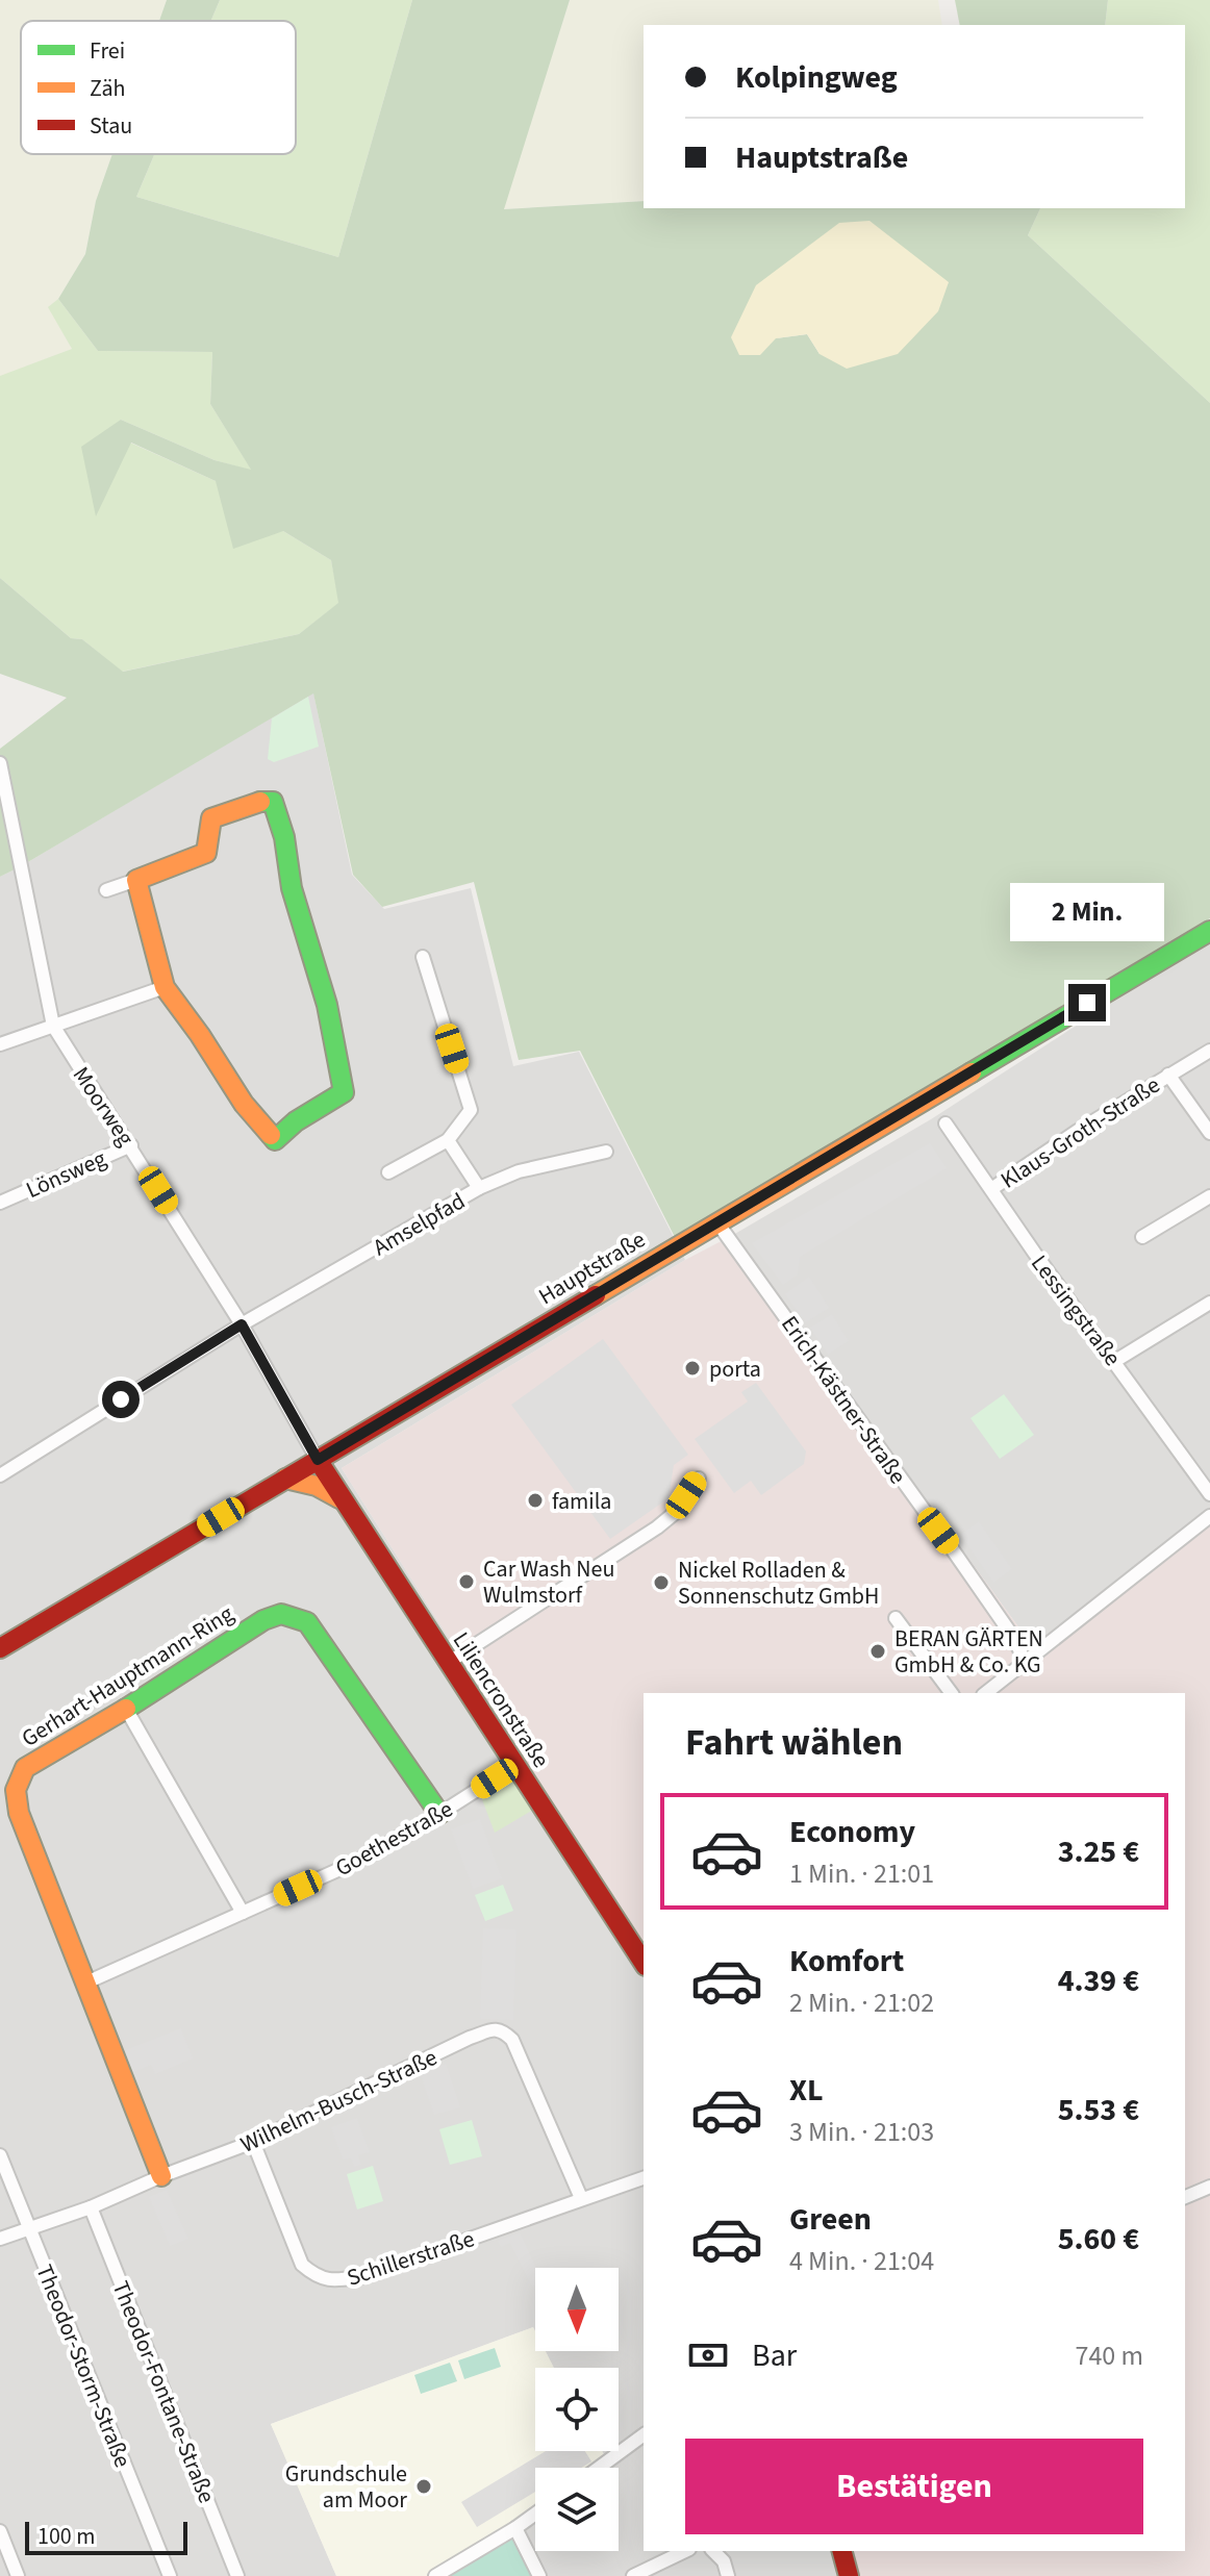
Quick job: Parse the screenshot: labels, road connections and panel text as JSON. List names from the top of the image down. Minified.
{"streets":{"street":["Moorweg","Klaus-Groth-Straße","Lönsweg","Amselpfad","Hauptstraße","Lessingstraße","Erich-Kästner-Straße","Gerhart-Hauptmann-Ring","Liliencronstraße","Goethestraße","Wilhelm-Busch-Straße","Schillerstraße","Theodor-Storm-Straße","Theodor-Fontane-Straße"]},"crossings":[["Moorweg","Lönsweg"],["Moorweg","Amselpfad"],["Moorweg","Hauptstraße"],["Moorweg","Liliencronstraße"],["Klaus-Groth-Straße","Lessingstraße"],["Hauptstraße","Erich-Kästner-Straße"],["Hauptstraße","Liliencronstraße"],["Gerhart-Hauptmann-Ring","Goethestraße"],["Gerhart-Hauptmann-Ring","Wilhelm-Busch-Straße"],["Liliencronstraße","Goethestraße"],["Wilhelm-Busch-Straße","Schillerstraße"],["Wilhelm-Busch-Straße","Theodor-Storm-Straße"],["Wilhelm-Busch-Straße","Theodor-Fontane-Straße"]],"places":["porta","famila","Car Wash Neu Wulmstorf","Nickel Rolladen & Sonnenschutz GmbH","BERAN GÄRTEN GmbH & Co. KG","Grundschule am Moor"],"legend":["Frei","Zäh","Stau"],"scale_bar":"100 m","north":"bottom","page":{"banner":["Kolpingweg","Hauptstraße"],"bubble":"2 Min.","heading":"Fahrt wählen","list":[{"name":"Economy","note":"1 Min. · 21:01","value":"3.25 €"},{"name":"Komfort","note":"2 Min. · 21:02","value":"4.39 €"},{"name":"XL","note":"3 Min. · 21:03","value":"5.53 €"},{"name":"Green","note":"4 Min. · 21:04","value":"5.60 €"}],"pay":["Bar","740 m"],"buttons":"Bestätigen","scale":"100 m"}}
